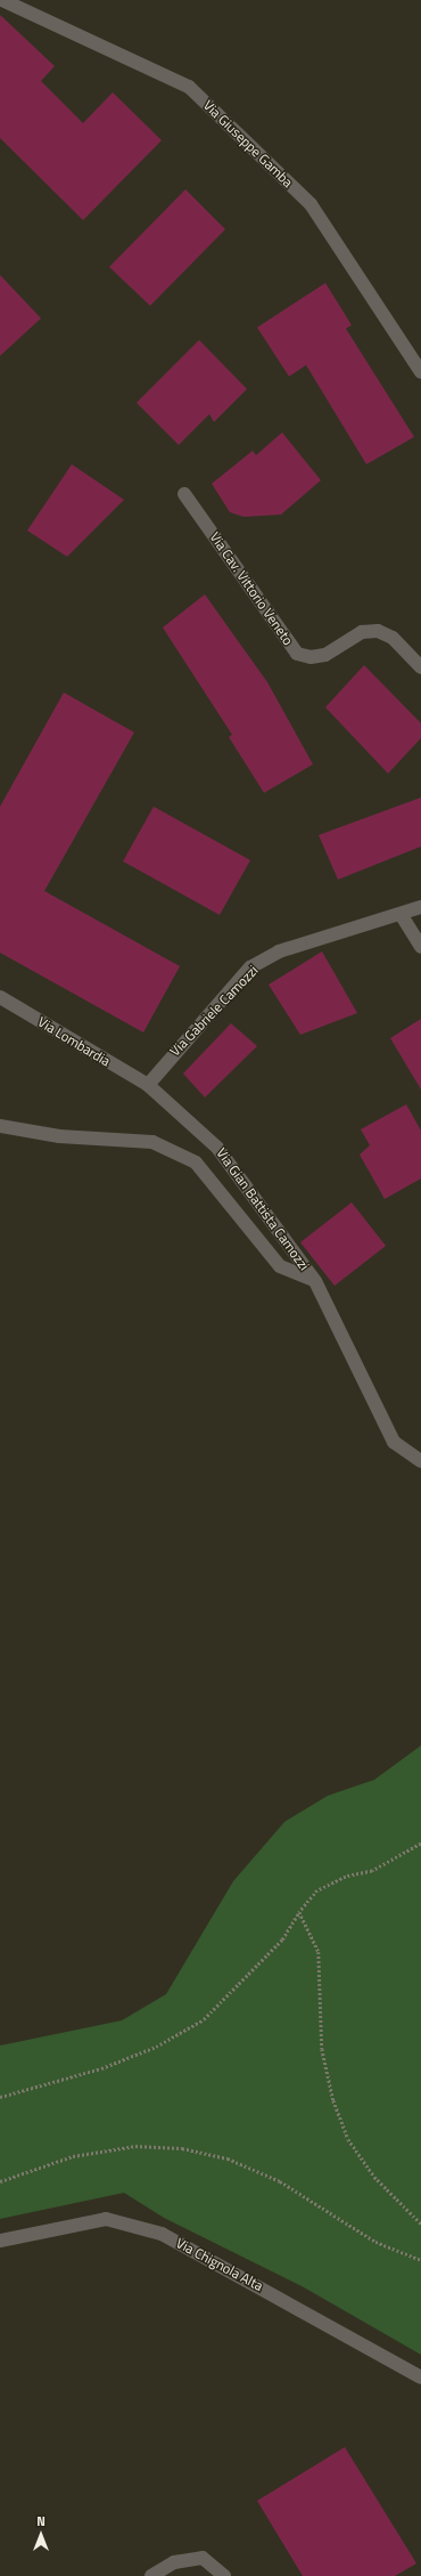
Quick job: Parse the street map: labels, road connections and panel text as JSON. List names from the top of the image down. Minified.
{"streets":{"street":["Via Giuseppe Gamba","Via Cav. Vittorio Veneto","Via Gabriele Camozzi","Via Lombardia","Via Gian Battista Camozzi","Via Chignola Alta"]},"crossings":[["Via Gabriele Camozzi","Via Lombardia"],["Via Gabriele Camozzi","Via Gian Battista Camozzi"],["Via Lombardia","Via Gian Battista Camozzi"]],"north":"top"}
